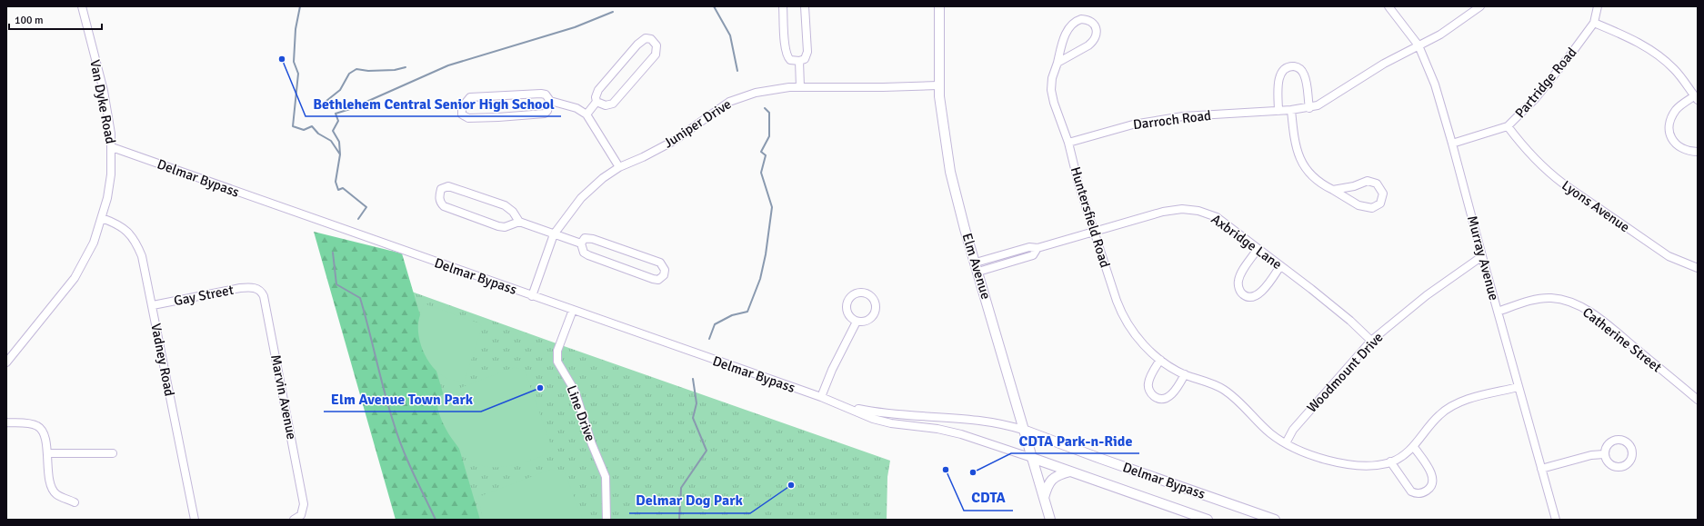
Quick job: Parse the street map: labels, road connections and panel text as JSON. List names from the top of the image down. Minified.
{"streets":{"main road":["Delmar Bypass","Elm Avenue"],"street":["Partridge Road","Van Dyke Road","Darroch Road","Juniper Drive","Lyons Avenue","Huntersfield Road","Axbridge Lane","Murray Avenue","Gay Street","Catherine Street","Vadney Road","Woodmount Drive","Marvin Avenue","Line Drive"]},"crossings":[["Partridge Road","Lyons Avenue"],["Partridge Road","Murray Avenue"],["Van Dyke Road","Delmar Bypass"],["Van Dyke Road","Vadney Road"],["Darroch Road","Huntersfield Road"],["Darroch Road","Murray Avenue"],["Juniper Drive","Delmar Bypass"],["Juniper Drive","Elm Avenue"],["Delmar Bypass","Elm Avenue"],["Delmar Bypass","Line Drive"],["Huntersfield Road","Axbridge Lane"],["Huntersfield Road","Murray Avenue"],["Huntersfield Road","Woodmount Drive"],["Axbridge Lane","Elm Avenue"],["Axbridge Lane","Woodmount Drive"],["Murray Avenue","Catherine Street"],["Murray Avenue","Woodmount Drive"],["Gay Street","Vadney Road"],["Gay Street","Marvin Avenue"]],"places":["Bethlehem Central Senior High School","Elm Avenue Town Park","CDTA","CDTA Park-n-Ride","Delmar Dog Park"],"scale_bar":"100 m"}
